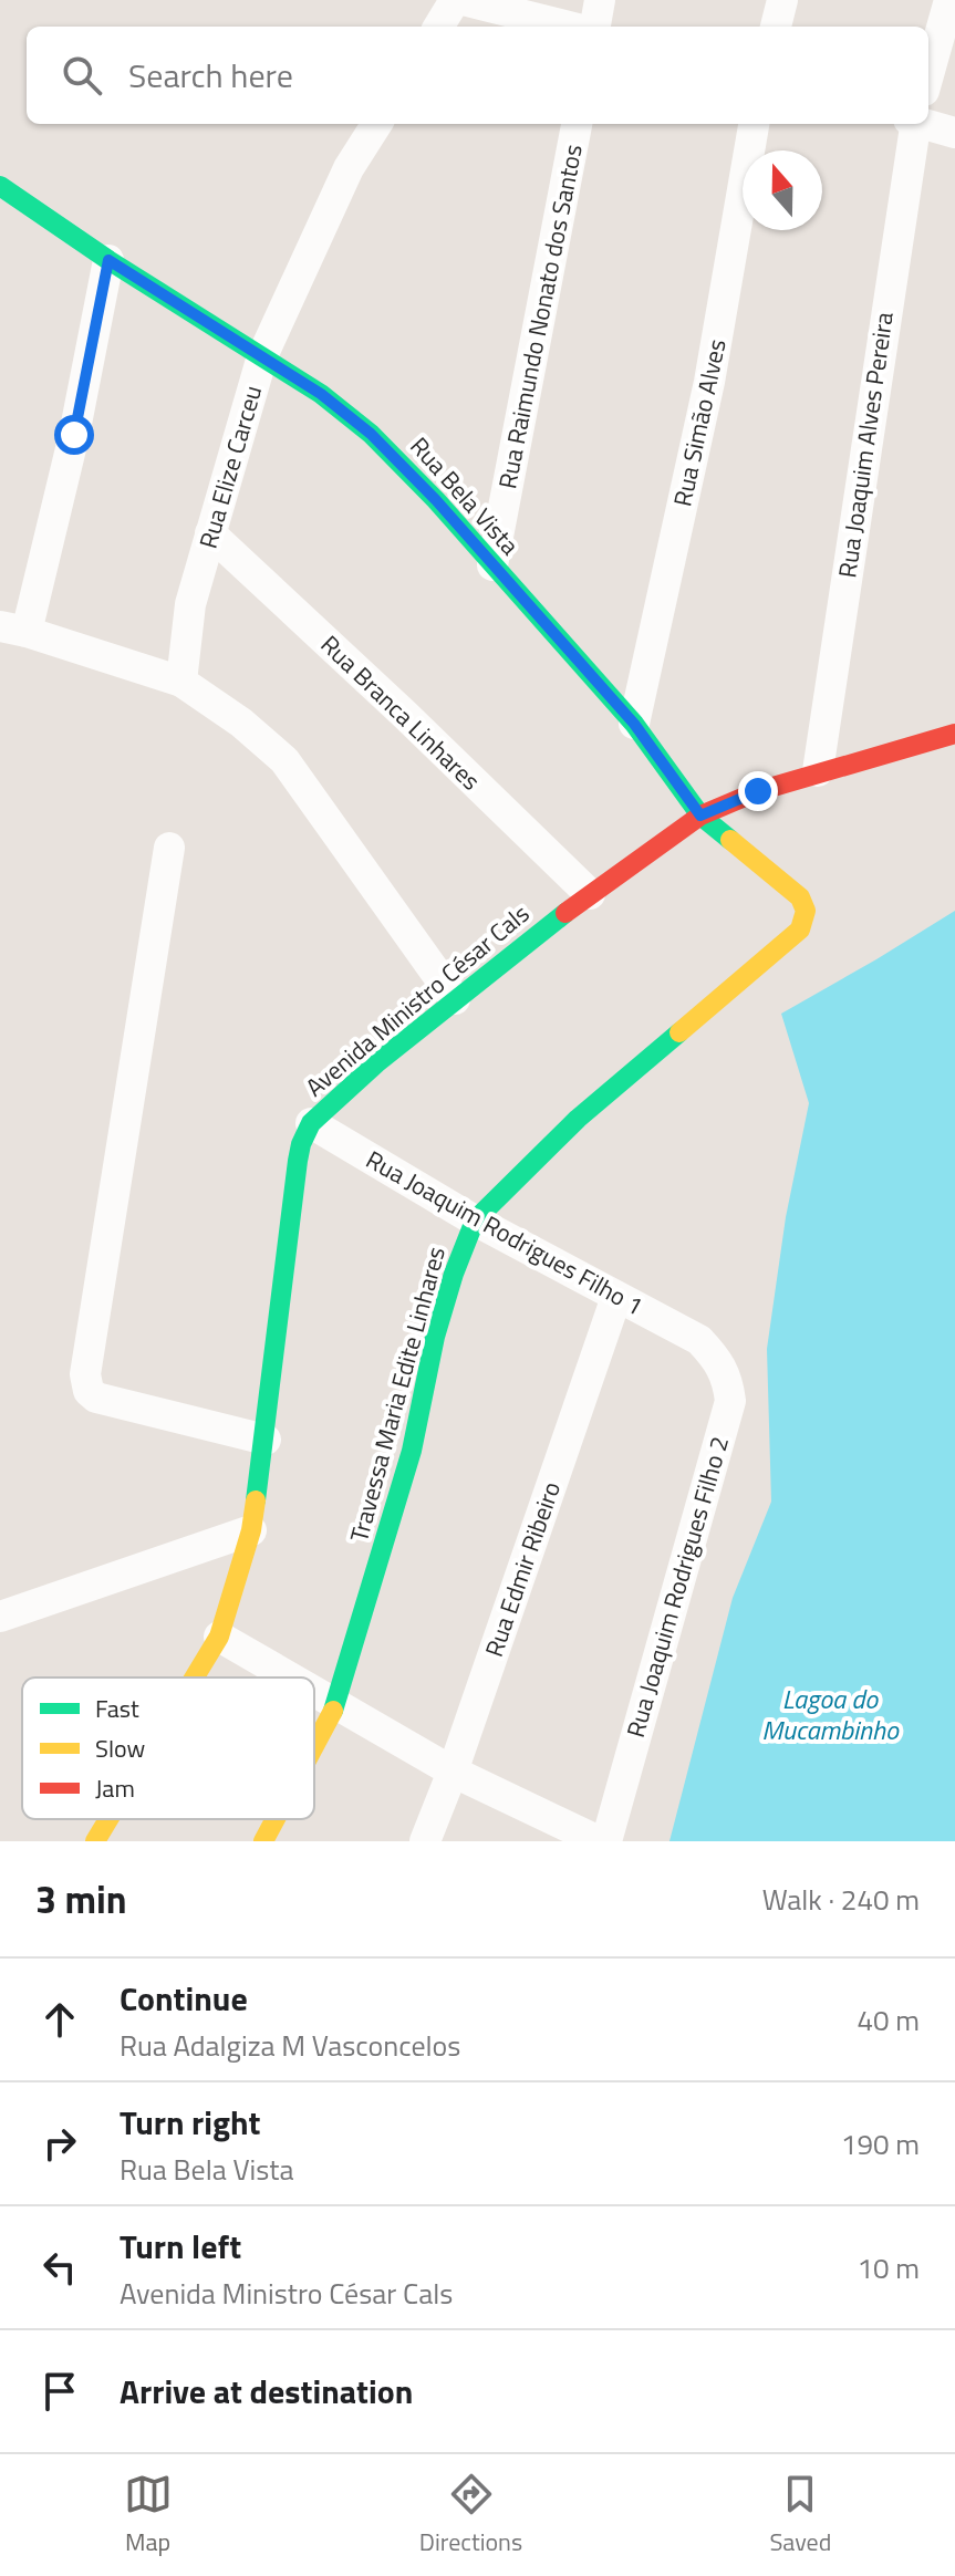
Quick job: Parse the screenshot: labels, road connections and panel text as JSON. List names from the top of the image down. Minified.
{"streets":{"street":["Rua Raimundo Nonato dos Santos","Rua Simão Alves","Rua Joaquim Alves Pereira","Rua Elize Carceu","Rua Bela Vista","Rua Branca Linhares","Avenida Ministro César Cals","Rua Joaquim Rodrigues Filho 1","Travessa Maria Edite Linhares","Rua Edmir Ribeiro","Rua Joaquim Rodrigues Filho 2"]},"crossings":[["Rua Raimundo Nonato dos Santos","Rua Bela Vista"],["Rua Simão Alves","Rua Bela Vista"],["Rua Joaquim Alves Pereira","Avenida Ministro César Cals"],["Rua Elize Carceu","Rua Bela Vista"],["Rua Elize Carceu","Rua Branca Linhares"],["Rua Bela Vista","Avenida Ministro César Cals"],["Rua Bela Vista","Travessa Maria Edite Linhares"],["Rua Branca Linhares","Avenida Ministro César Cals"],["Avenida Ministro César Cals","Rua Joaquim Rodrigues Filho 1"],["Avenida Ministro César Cals","Travessa Maria Edite Linhares"],["Rua Joaquim Rodrigues Filho 1","Travessa Maria Edite Linhares"],["Rua Joaquim Rodrigues Filho 1","Rua Edmir Ribeiro"],["Rua Joaquim Rodrigues Filho 1","Rua Joaquim Rodrigues Filho 2"]],"water":["Lagoa do Mucambinho"],"legend":["Fast","Slow","Jam"],"north":"top","page":{"search":"Search here","heading":["3 min","Walk · 240 m"],"list":[["Continue","Rua Adalgiza M Vasconcelos","40 m"],["Turn right","Rua Bela Vista","190 m"],["Turn left","Avenida Ministro César Cals","10 m"],"Arrive at destination"],"nav":["Map","Directions","Saved"]}}
